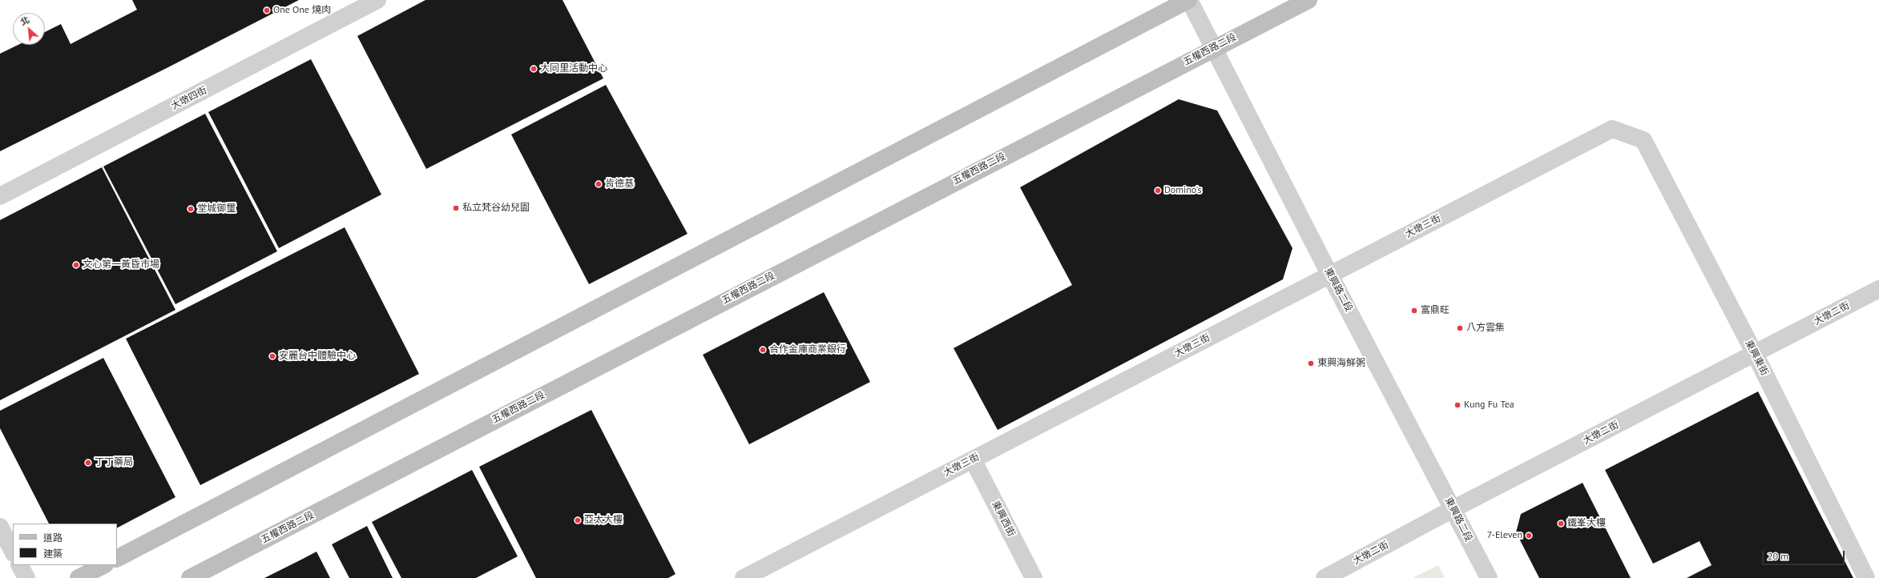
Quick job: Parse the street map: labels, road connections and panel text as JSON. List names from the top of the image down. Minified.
{"streets":{"main road":["五權西路二段"],"street":["大墩四街","大墩三街","東興路二段","大墩二街","東興東街","東興西街"]},"crossings":[["五權西路二段","東興路二段"],["大墩三街","東興路二段"],["大墩三街","東興東街"],["大墩三街","東興西街"],["東興路二段","大墩二街"],["大墩二街","東興東街"]],"places":["One One 燒肉","大同里活動中心","肯德基","Domino's","私立梵谷幼兒園","堂城御璽","文心第一黃昏市場","富鼎旺","八方雲集","合作金庫商業銀行","安麗台中體驗中心","東興海鮮粥","Kung Fu Tea","丁丁藥局","亞太大樓","鐵峯大樓","7-Eleven"],"legend":["道路","建築"],"scale_bar":"20 m","north":"top left"}
